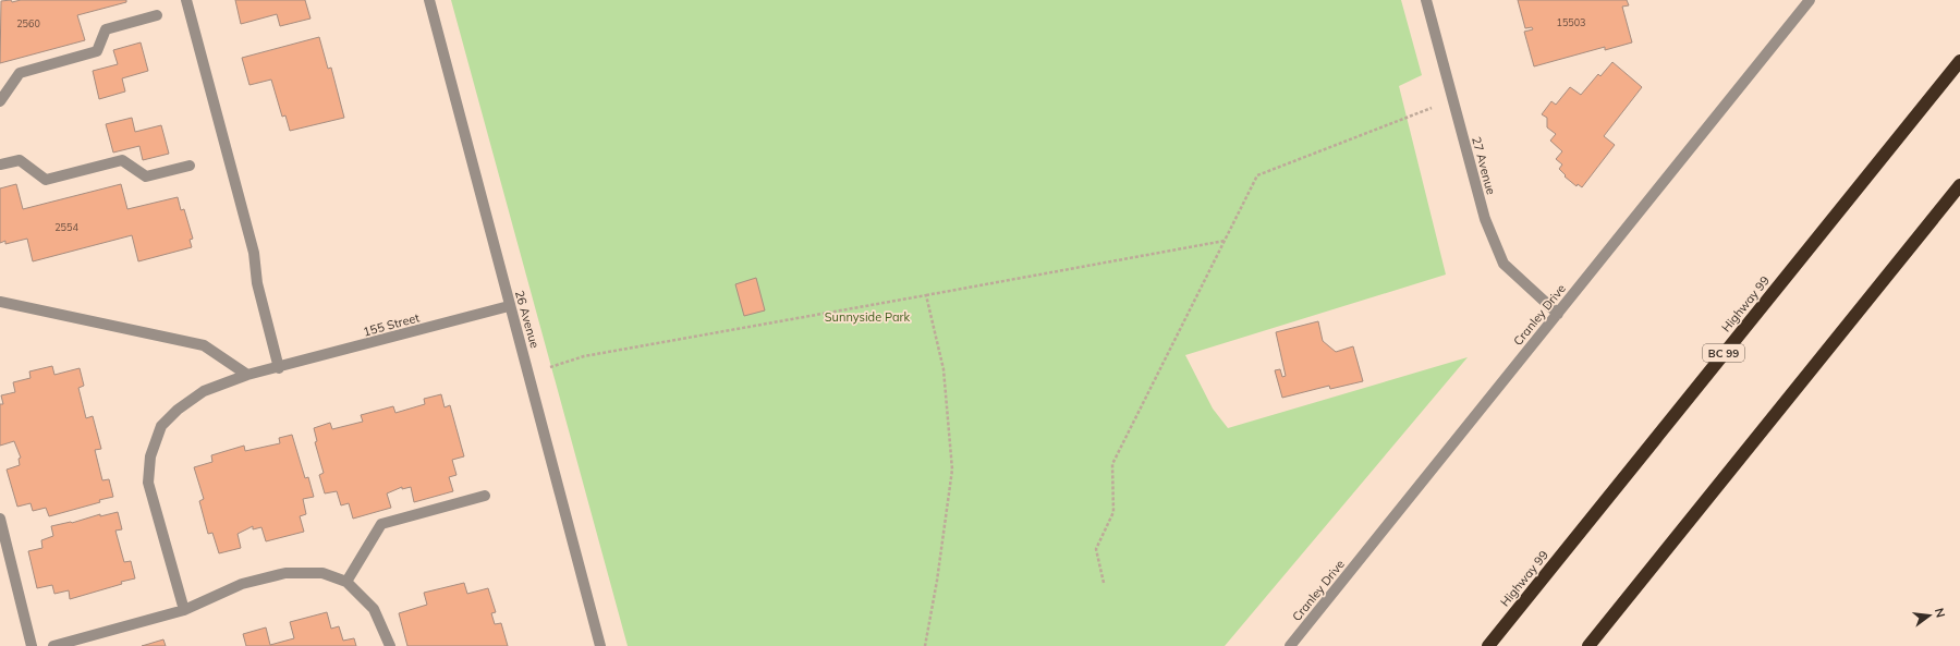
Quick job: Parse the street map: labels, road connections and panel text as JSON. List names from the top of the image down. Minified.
{"streets":{"highway":["Highway 99","BC 99"],"street":["27 Avenue","Cranley Drive","26 Avenue","155 Street"]},"crossings":[["27 Avenue","Cranley Drive"],["26 Avenue","155 Street"]],"parks":["Sunnyside Park"],"house_numbers":["15503","2560","2554"],"north":"right"}
